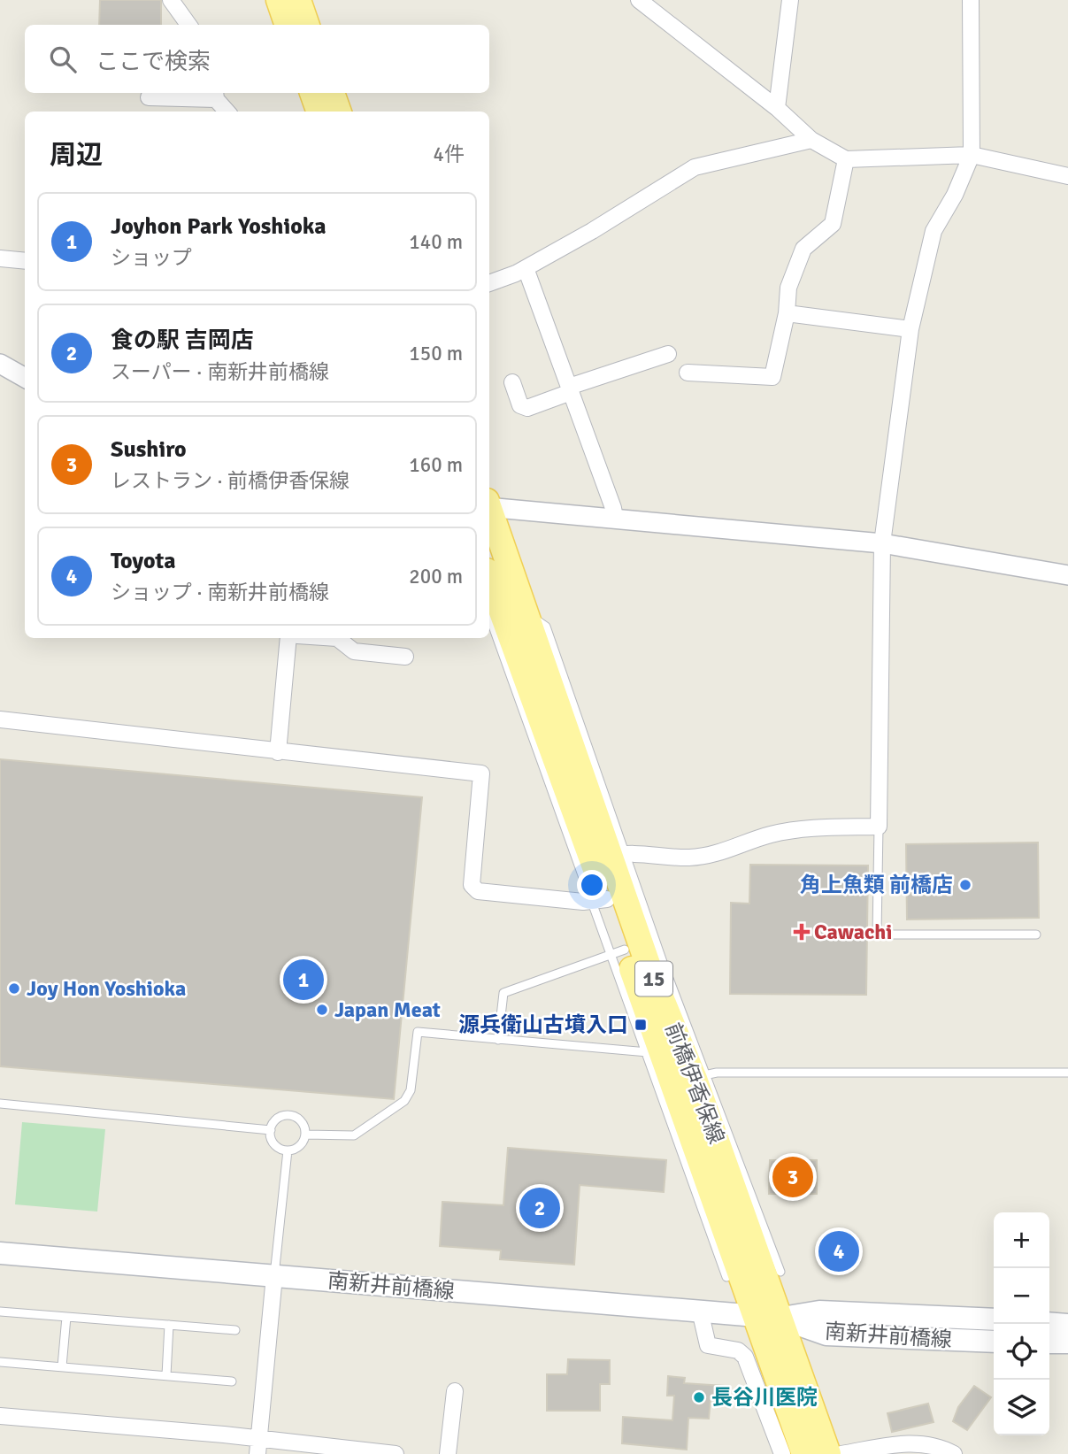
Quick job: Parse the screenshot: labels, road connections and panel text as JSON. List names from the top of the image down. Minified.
{"streets":{"main road":["15","前橋伊香保線","南新井前橋線"]},"crossings":[["前橋伊香保線","南新井前橋線"]],"places":{"other":["角上魚類 前橋店","Joy Hon Yoshioka","Japan Meat","長谷川医院"],"health":["Cawachi"],"transit":["源兵衛山古墳入口"]},"page":{"search":"ここで検索","heading":["周辺","4件"],"list":[{"mark":"1","name":"Joyhon Park Yoshioka","note":"ショップ","value":"140 m"},{"mark":"2","name":"食の駅 吉岡店","note":"スーパー · 南新井前橋線","value":"150 m"},{"mark":"3","name":"Sushiro","note":"レストラン · 前橋伊香保線","value":"160 m"},{"mark":"4","name":"Toyota","note":"ショップ · 南新井前橋線","value":"200 m"}],"pins":["1","3","2","4"],"map_buttons":["+","−"]}}
